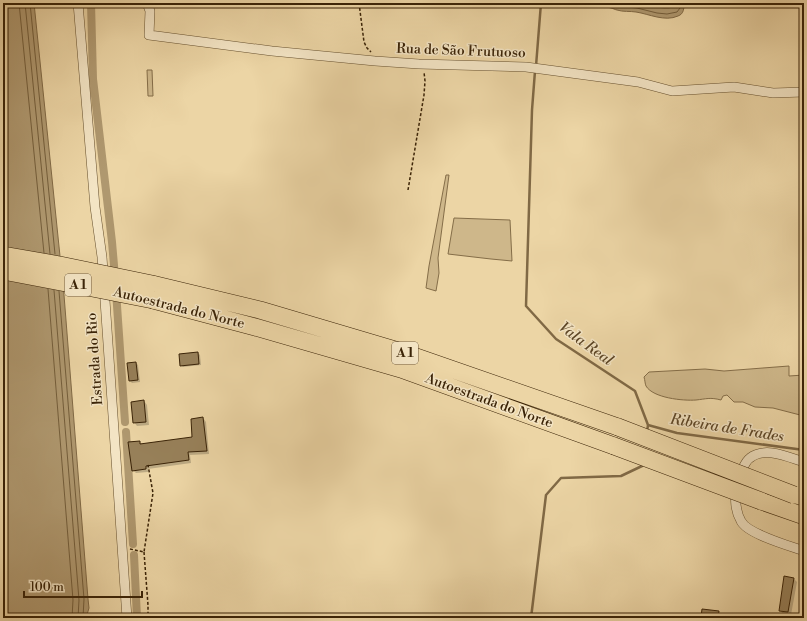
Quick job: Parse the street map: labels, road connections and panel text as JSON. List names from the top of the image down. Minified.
{"streets":{"highway":["A 1","Autoestrada do Norte"],"street":["Rua de São Frutuoso","Estrada do Rio"]},"water":["Vala Real","Ribeira de Frades"],"scale_bar":"100 m"}
